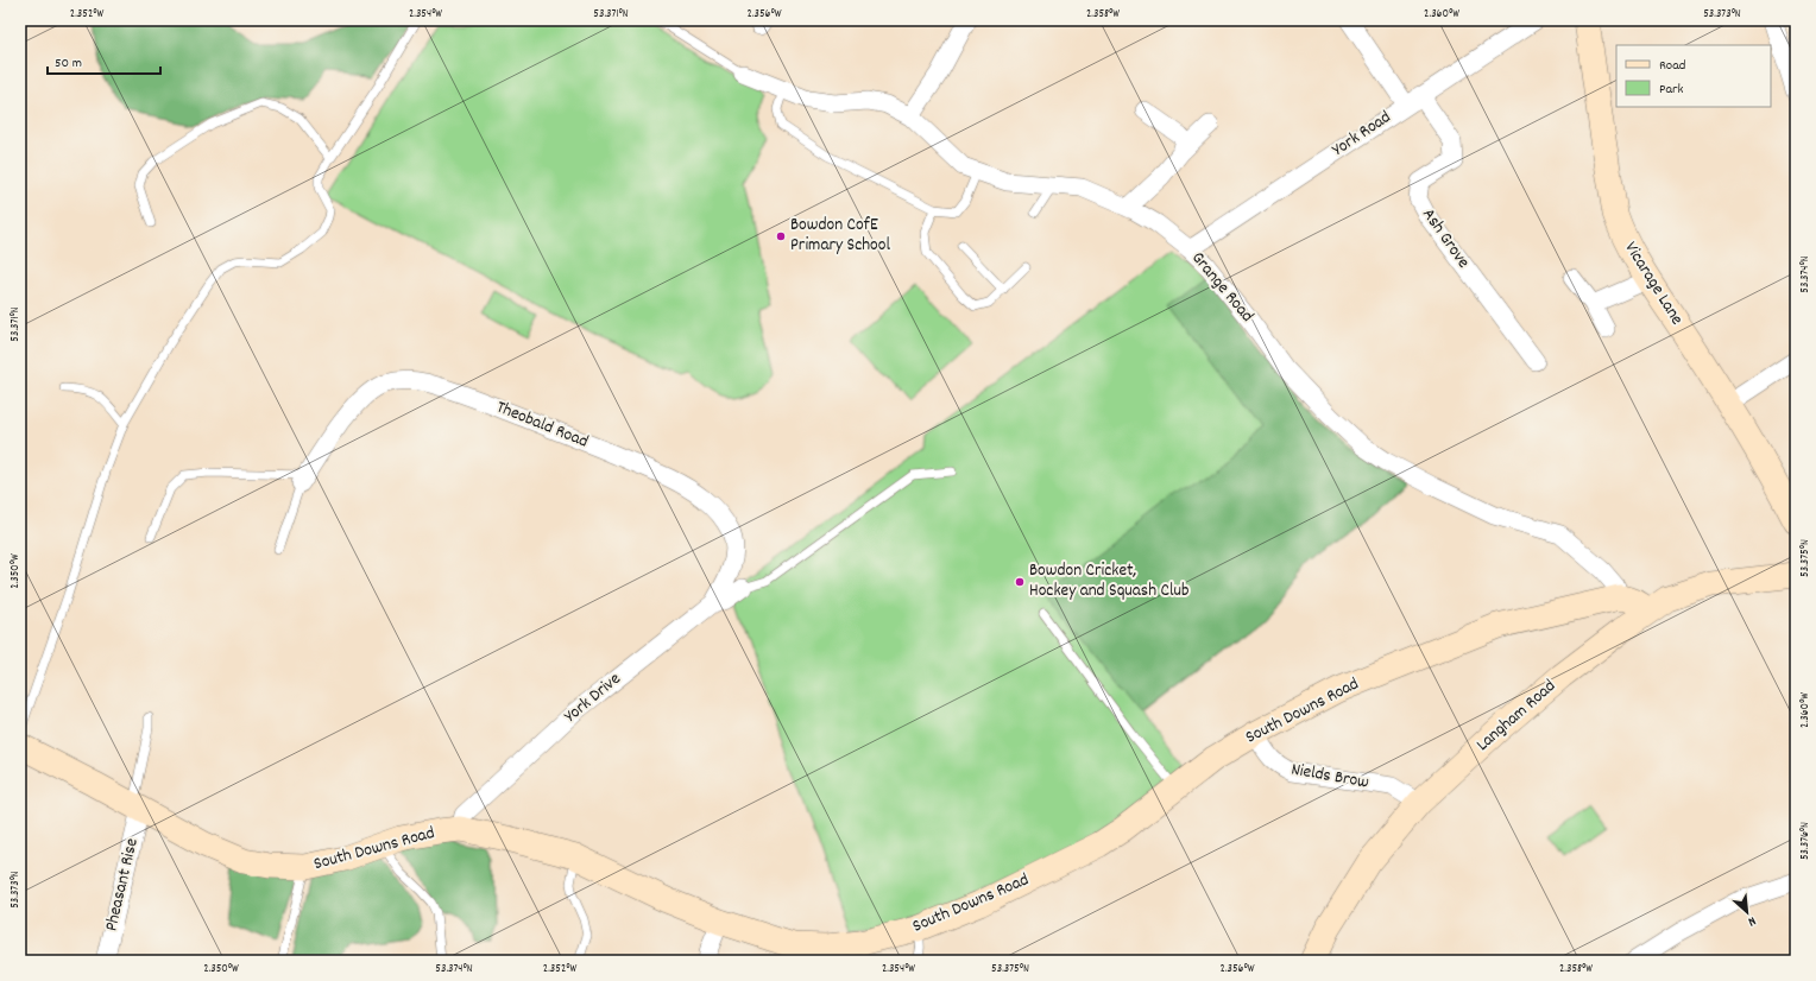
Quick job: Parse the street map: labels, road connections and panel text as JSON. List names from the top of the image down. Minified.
{"streets":{"main road":["Vicarage Lane","South Downs Road","Langham Road"],"street":["York Road","Ash Grove","Grange Road","Theobald Road","York Drive","Nields Brow","Pheasant Rise"]},"crossings":[["York Road","Ash Grove"],["York Road","Grange Road"],["Grange Road","South Downs Road"],["Theobald Road","York Drive"],["York Drive","South Downs Road"],["South Downs Road","Nields Brow"],["South Downs Road","Pheasant Rise"],["Langham Road","Nields Brow"]],"places":["Bowdon CofE Primary School","Bowdon Cricket, Hockey and Squash Club"],"legend":["Road","Park"],"scale_bar":"50 m","north":"bottom right","coordinates":["2.352°W","2.354°W","53.371°N","2.356°W","2.358°W","2.360°W","53.373°N","53.374°N","53.375°N","2.350°W","53.376°N"]}
